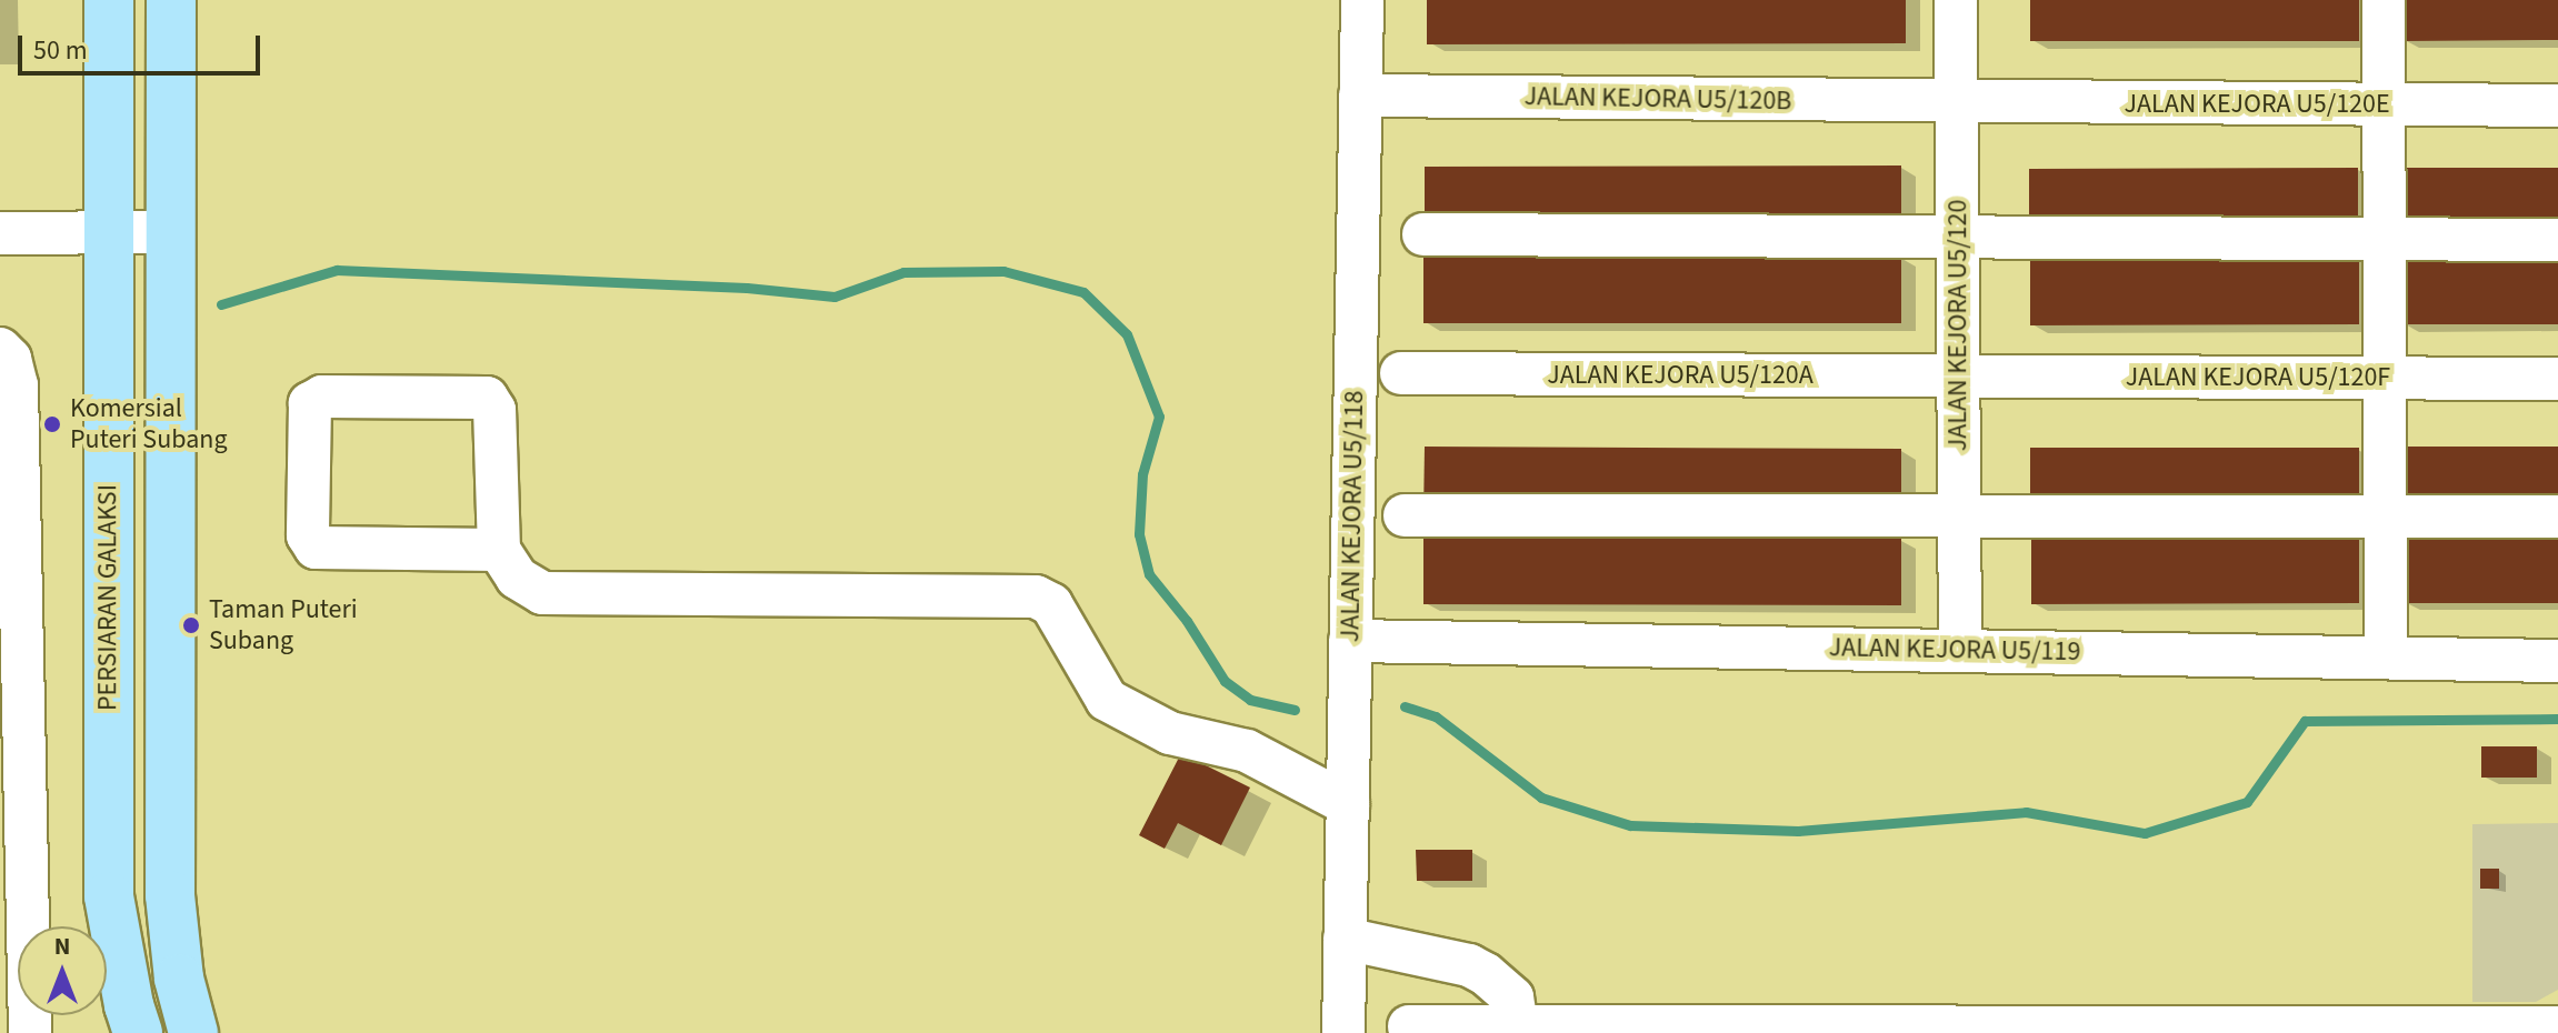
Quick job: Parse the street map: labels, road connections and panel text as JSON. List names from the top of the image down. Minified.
{"streets":{"main road":["PERSIARAN GALAKSI"],"street":["JALAN KEJORA U5/120B","JALAN KEJORA U5/120E","JALAN KEJORA U5/120","JALAN KEJORA U5/120A","JALAN KEJORA U5/120F","JALAN KEJORA U5/118","JALAN KEJORA U5/119"]},"crossings":[["JALAN KEJORA U5/120B","JALAN KEJORA U5/120E"],["JALAN KEJORA U5/120B","JALAN KEJORA U5/120"],["JALAN KEJORA U5/120B","JALAN KEJORA U5/118"],["JALAN KEJORA U5/120E","JALAN KEJORA U5/120"],["JALAN KEJORA U5/120","JALAN KEJORA U5/120A"],["JALAN KEJORA U5/120","JALAN KEJORA U5/120F"],["JALAN KEJORA U5/120","JALAN KEJORA U5/119"],["JALAN KEJORA U5/120A","JALAN KEJORA U5/120F"],["JALAN KEJORA U5/118","JALAN KEJORA U5/119"]],"places":["Komersial Puteri Subang","Taman Puteri Subang"],"scale_bar":"50 m","north":"top"}
